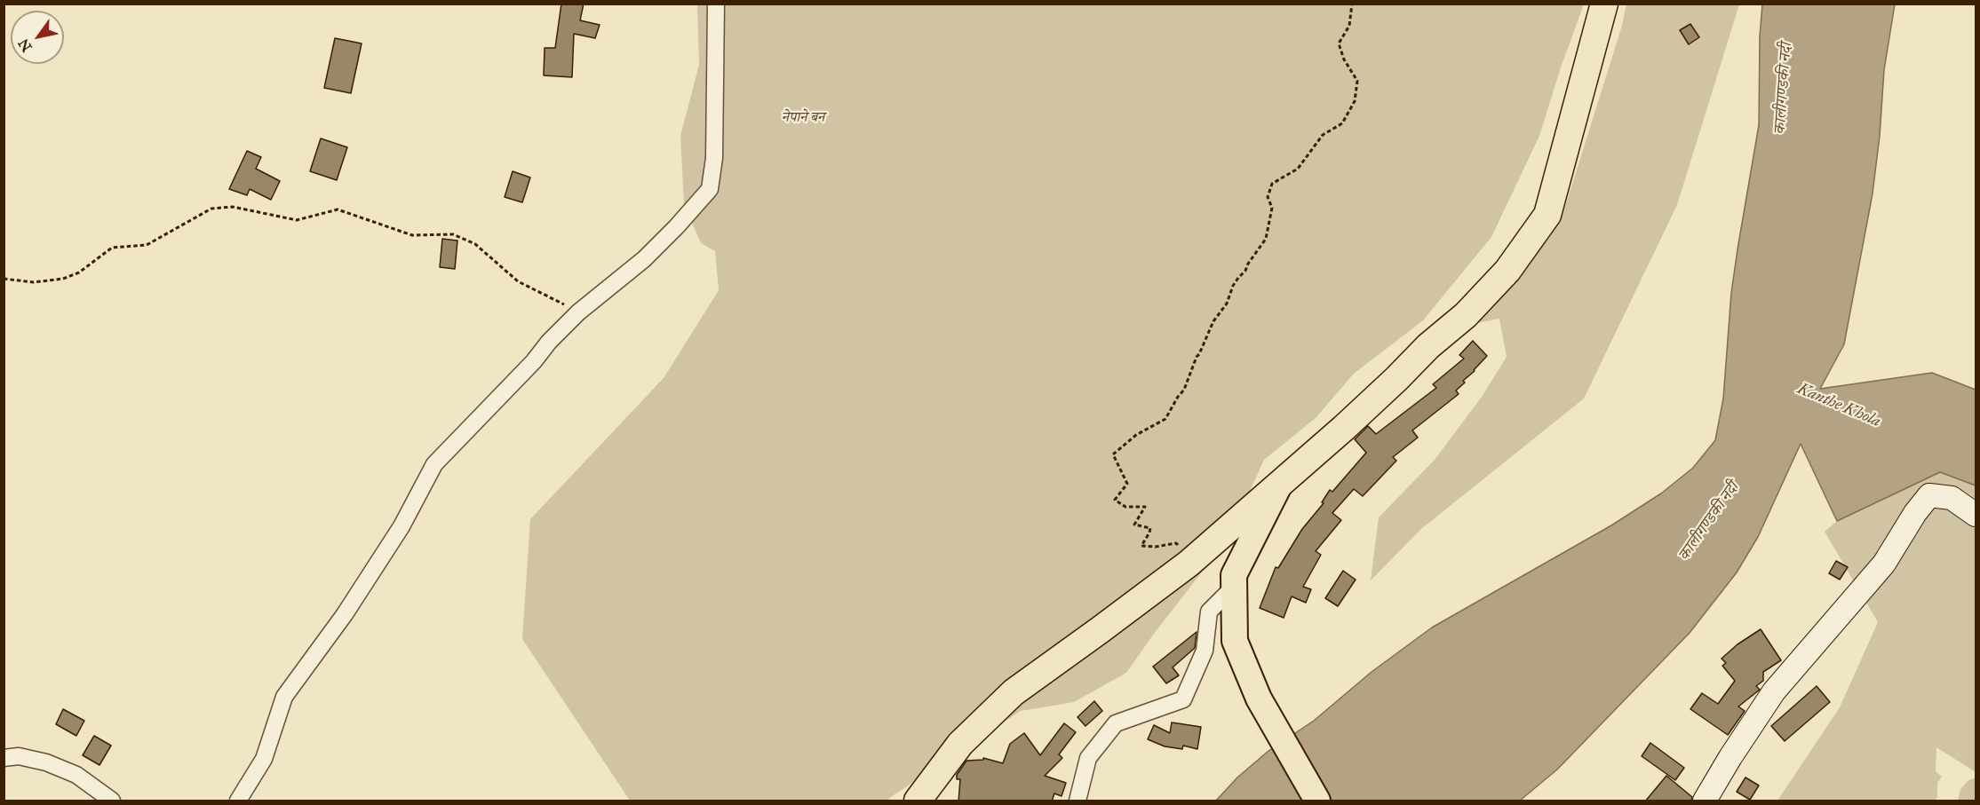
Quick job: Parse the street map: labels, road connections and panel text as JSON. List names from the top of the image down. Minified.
{"water":["कालीगण्डकी नदी","Kanthe Khola"],"parks":["नेपाने बन"],"north":"bottom left"}
